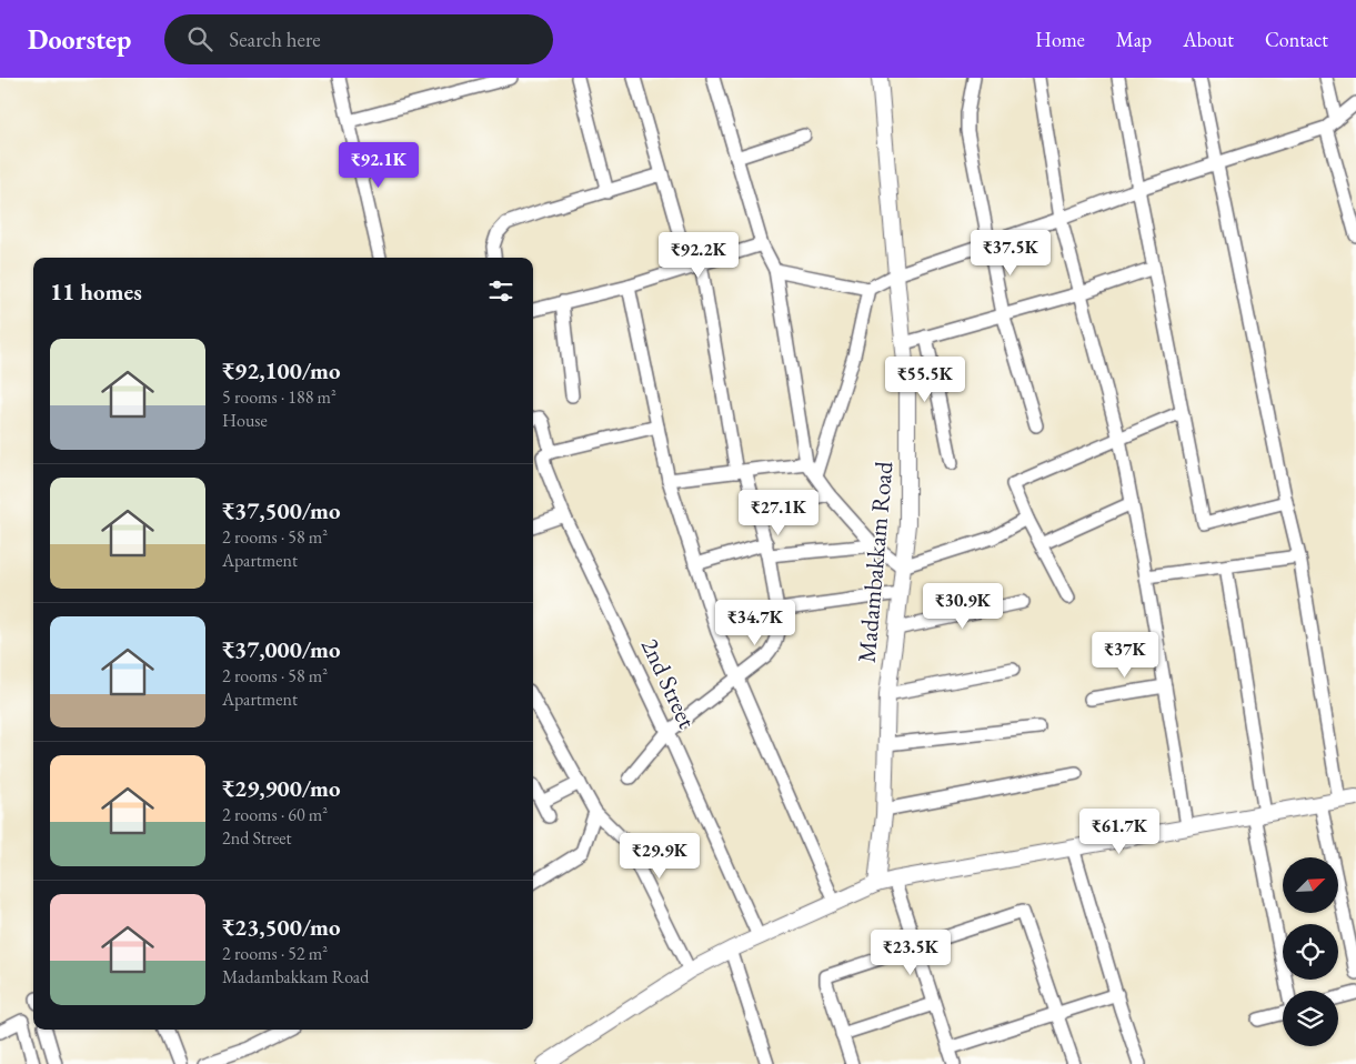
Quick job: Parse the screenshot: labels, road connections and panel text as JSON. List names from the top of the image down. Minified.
{"streets":{"street":["Madambakkam Road","2nd Street"]},"north":"top right","page":{"header":"Doorstep","search":"Search here","nav":["Home","Map","About","Contact"],"price":["₹92.1K","₹37.5K","₹92.2K","₹55.5K","₹27.1K","₹30.9K","₹34.7K","₹37K","₹61.7K","₹29.9K","₹23.5K"],"heading":"11 homes","list":[{"name":"₹92,100/mo","note":"5 rooms · 188 m² · House"},{"name":"₹37,500/mo","note":"2 rooms · 58 m² · Apartment"},{"name":"₹37,000/mo","note":"2 rooms · 58 m² · Apartment"},{"name":"₹29,900/mo","note":"2 rooms · 60 m² · 2nd Street"},{"name":"₹23,500/mo","note":"2 rooms · 52 m² · Madambakkam Road"}]}}
